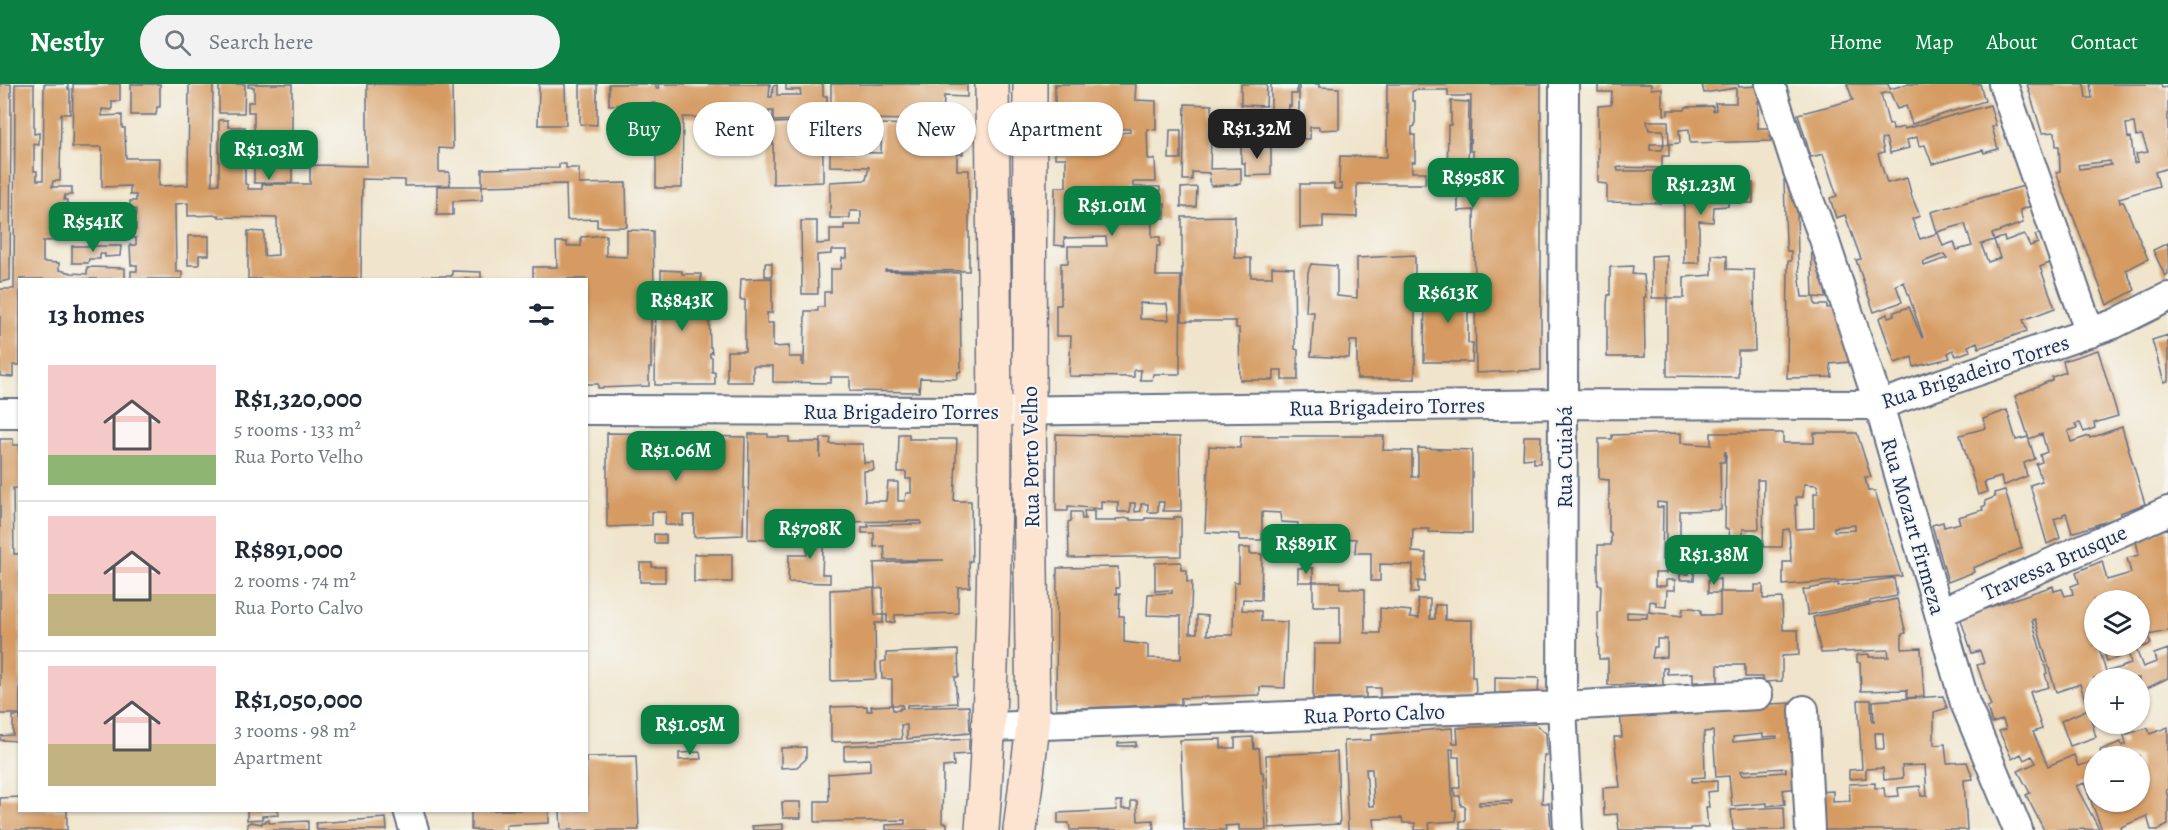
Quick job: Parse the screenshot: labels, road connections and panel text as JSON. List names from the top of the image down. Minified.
{"streets":{"main road":["Rua Porto Velho"],"street":["Rua Brigadeiro Torres","Rua Cuiabá","Rua Mozart Firmeza","Travessa Brusque","Rua Porto Calvo"]},"crossings":[["Rua Brigadeiro Torres","Rua Porto Velho"],["Rua Brigadeiro Torres","Rua Cuiabá"],["Rua Brigadeiro Torres","Rua Mozart Firmeza"],["Rua Porto Velho","Rua Porto Calvo"],["Rua Cuiabá","Rua Porto Calvo"],["Rua Mozart Firmeza","Travessa Brusque"]],"page":{"header":"Nestly","search":"Search here","nav":["Home","Map","About","Contact"],"chip":["Buy","Rent","Filters","New","Apartment"],"price":["R$1.32M","R$1.03M","R$958K","R$1.23M","R$1.01M","R$541K","R$613K","R$843K","R$1.06M","R$708K","R$891K","R$1.38M","R$1.05M"],"heading":"13 homes","list":[{"name":"R$1,320,000","note":"5 rooms · 133 m² · Rua Porto Velho"},{"name":"R$891,000","note":"2 rooms · 74 m² · Rua Porto Calvo"},{"name":"R$1,050,000","note":"3 rooms · 98 m² · Apartment"}],"map_buttons":["+","−"]}}
